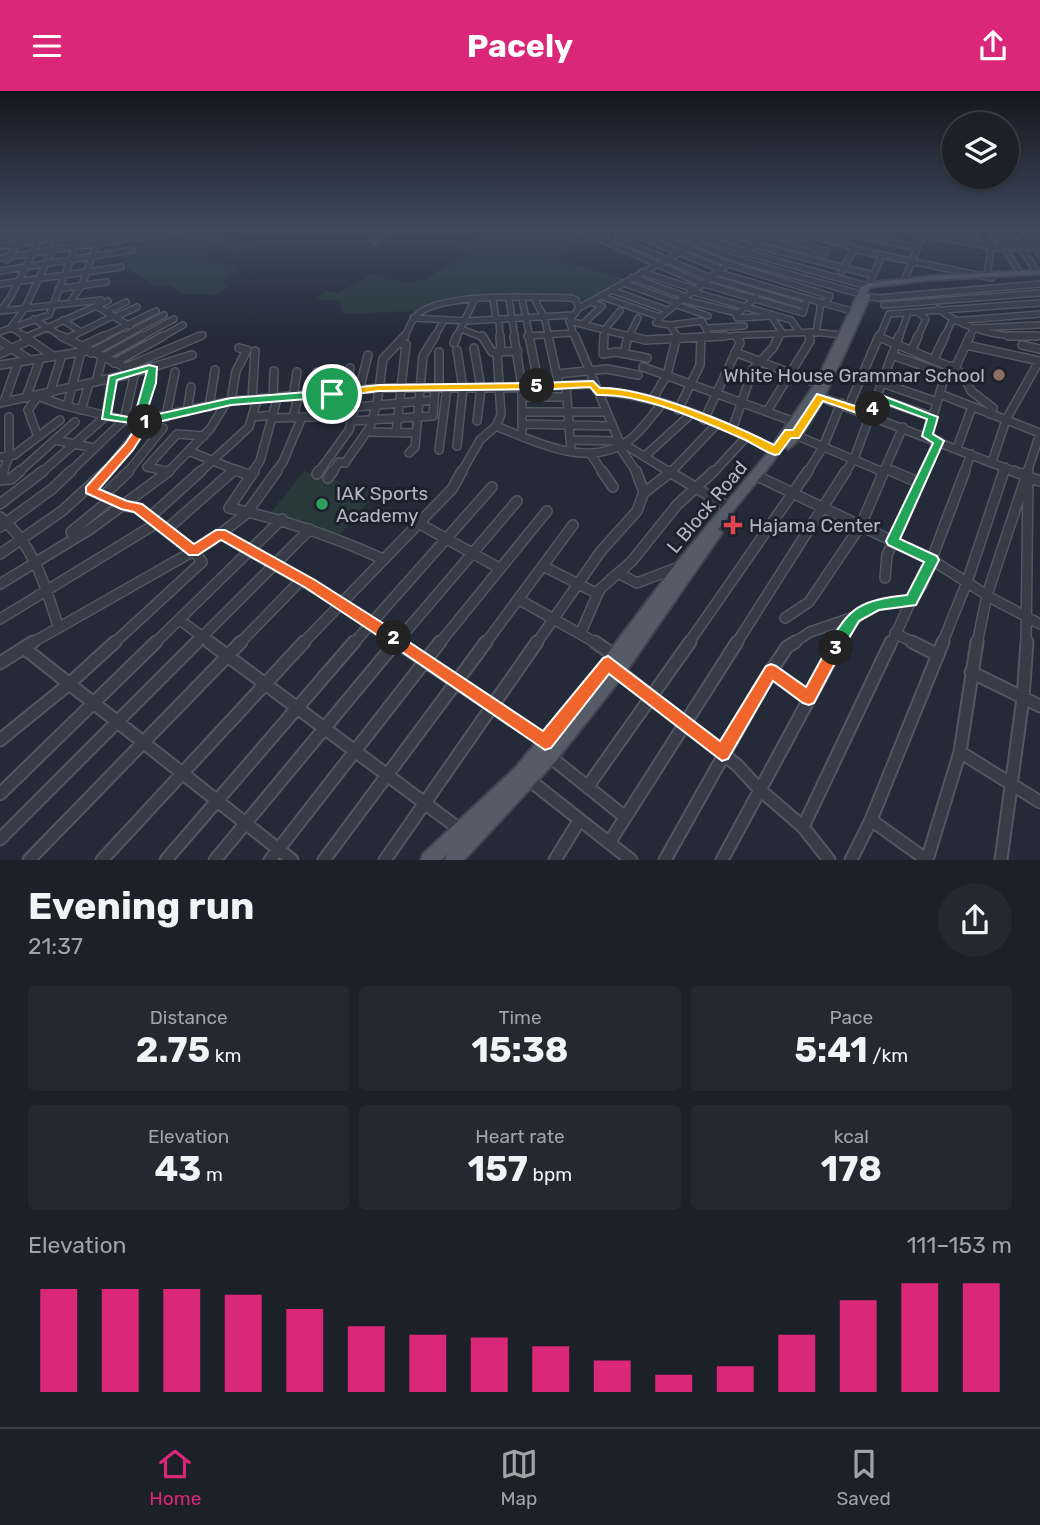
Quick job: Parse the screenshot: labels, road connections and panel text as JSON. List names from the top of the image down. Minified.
{"streets":{"main road":["L Block Road"]},"places":{"other":["White House Grammar School","IAK Sports Academy"],"health":["Hajama Center"]},"page":{"header":"Pacely","pins":["5","4","1","2","3"],"heading":["Evening run","21:37"],"stats":[["Distance","2.75 km"],["Time","15:38"],["Pace","5:41 /km"],["Elevation","43 m"],["Heart rate","157 bpm"],["kcal","178"]],"chart":["Elevation","111–153 m"],"tabs":["Home","Map","Saved"]}}
